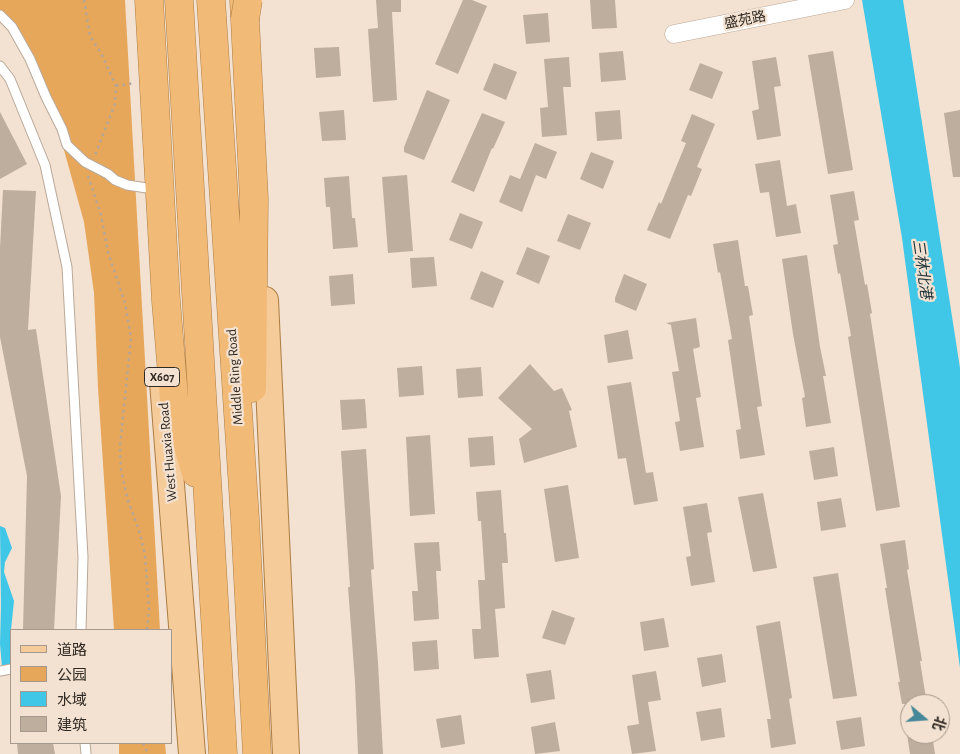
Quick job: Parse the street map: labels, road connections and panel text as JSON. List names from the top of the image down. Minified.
{"streets":{"highway":["Middle Ring Road"],"main road":["X607","West Huaxia Road"],"street":["盛苑路"]},"water":["三林北港"],"legend":["道路","公园","水域","建筑"],"north":"right"}
